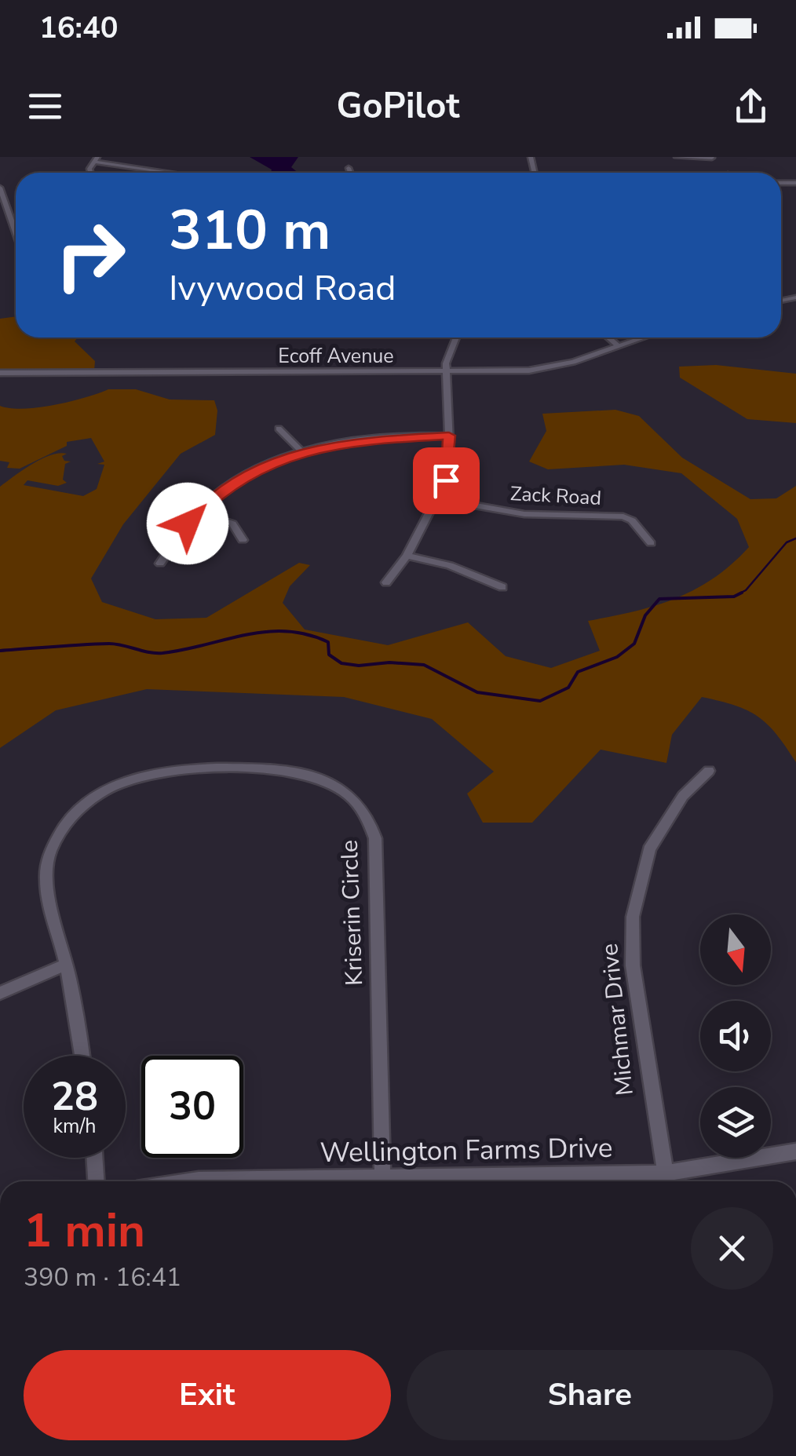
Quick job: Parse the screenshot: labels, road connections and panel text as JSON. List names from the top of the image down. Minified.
{"streets":{"street":["Ecoff Avenue","Zack Road","Kriserin Circle","Michmar Drive","Wellington Farms Drive"]},"crossings":[["Michmar Drive","Wellington Farms Drive"]],"north":"bottom","page":{"status":"16:40","header":"GoPilot","turn":["310 m","Ivywood Road"],"speed":"28 km/h","limit":"30","heading":["1 min","390 m · 16:41"],"buttons":["Exit","Share"]}}
